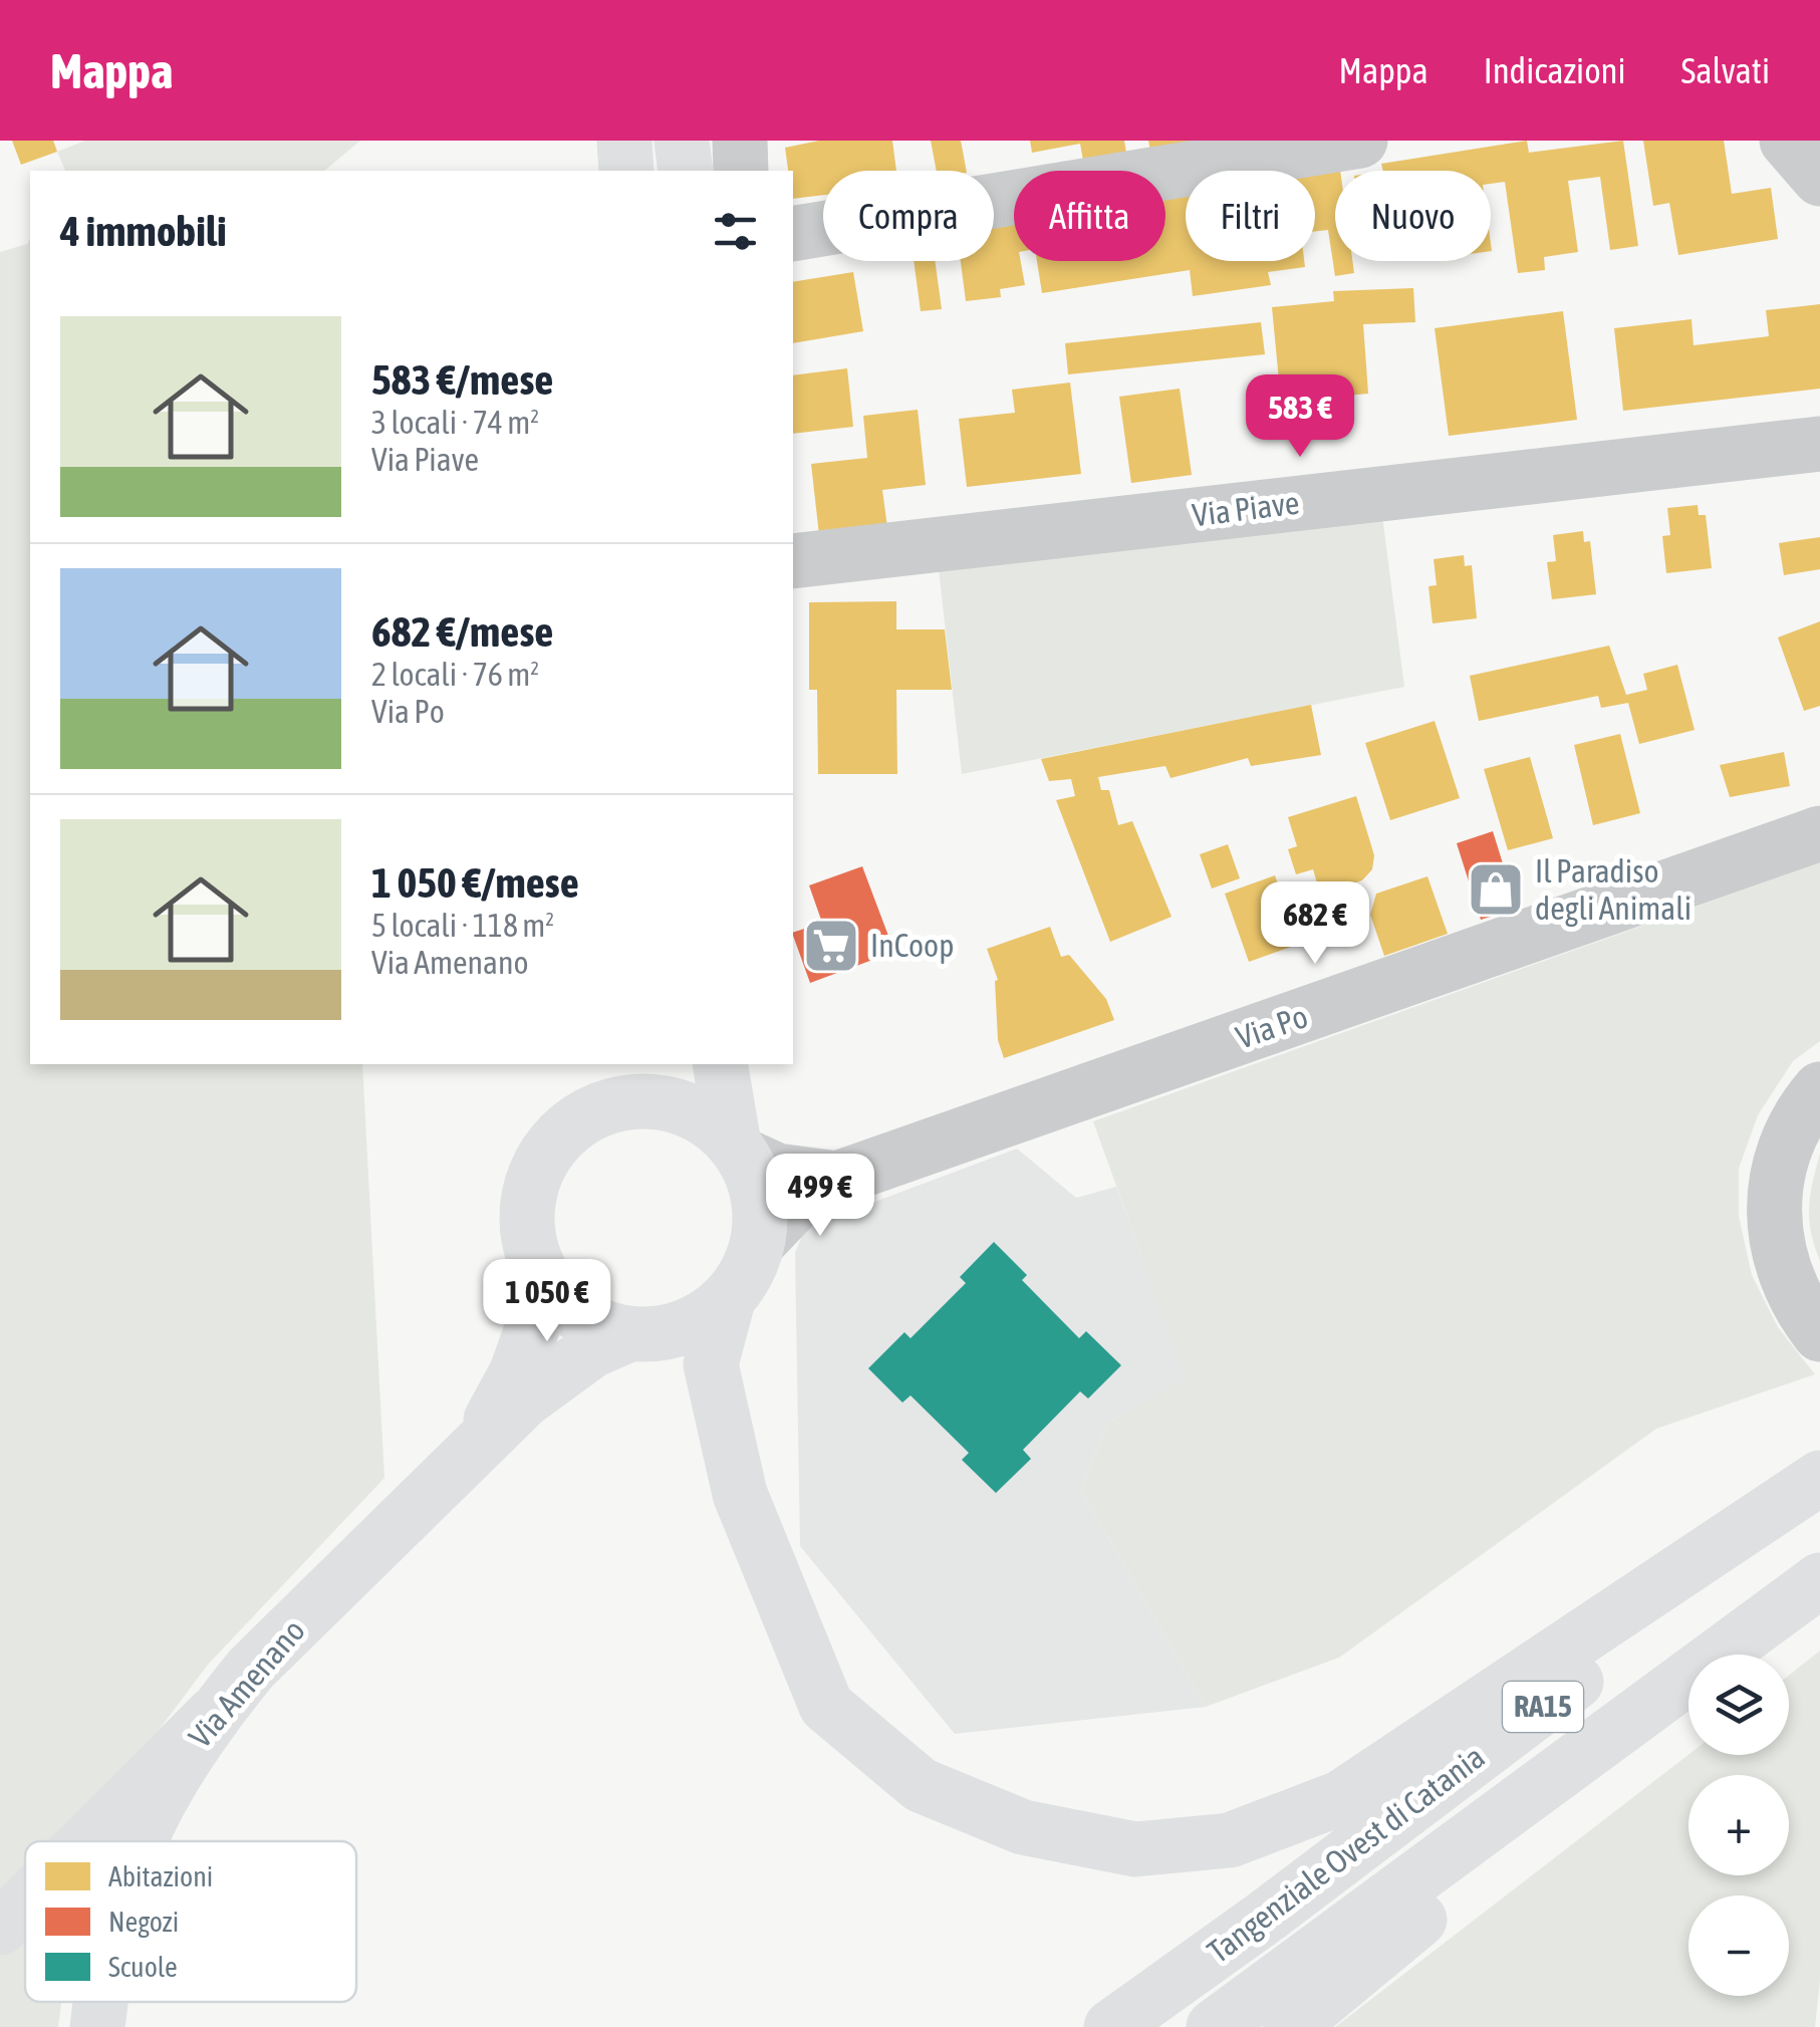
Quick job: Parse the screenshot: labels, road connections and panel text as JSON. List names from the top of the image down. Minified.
{"streets":{"main road":["Via Amenano","RA15","Tangenziale Ovest di Catania"],"street":["Via Piave","Via Po"]},"crossings":[["Via Po","Via Amenano"]],"places":{"shop":["Il Paradiso degli Animali"],"supermarket":["InCoop"]},"legend":["Abitazioni","Negozi","Scuole"],"page":{"header":"Mappa","nav":["Mappa","Indicazioni","Salvati"],"chip":["Compra","Affitta","Filtri","Nuovo"],"heading":"4 immobili","list":[{"name":"583 €/mese","note":"3 locali · 74 m² · Via Piave"},{"name":"682 €/mese","note":"2 locali · 76 m² · Via Po"},{"name":"1 050 €/mese","note":"5 locali · 118 m² · Via Amenano"}],"price":["583 €","682 €","499 €","1 050 €"],"map_buttons":["+","−"]}}
